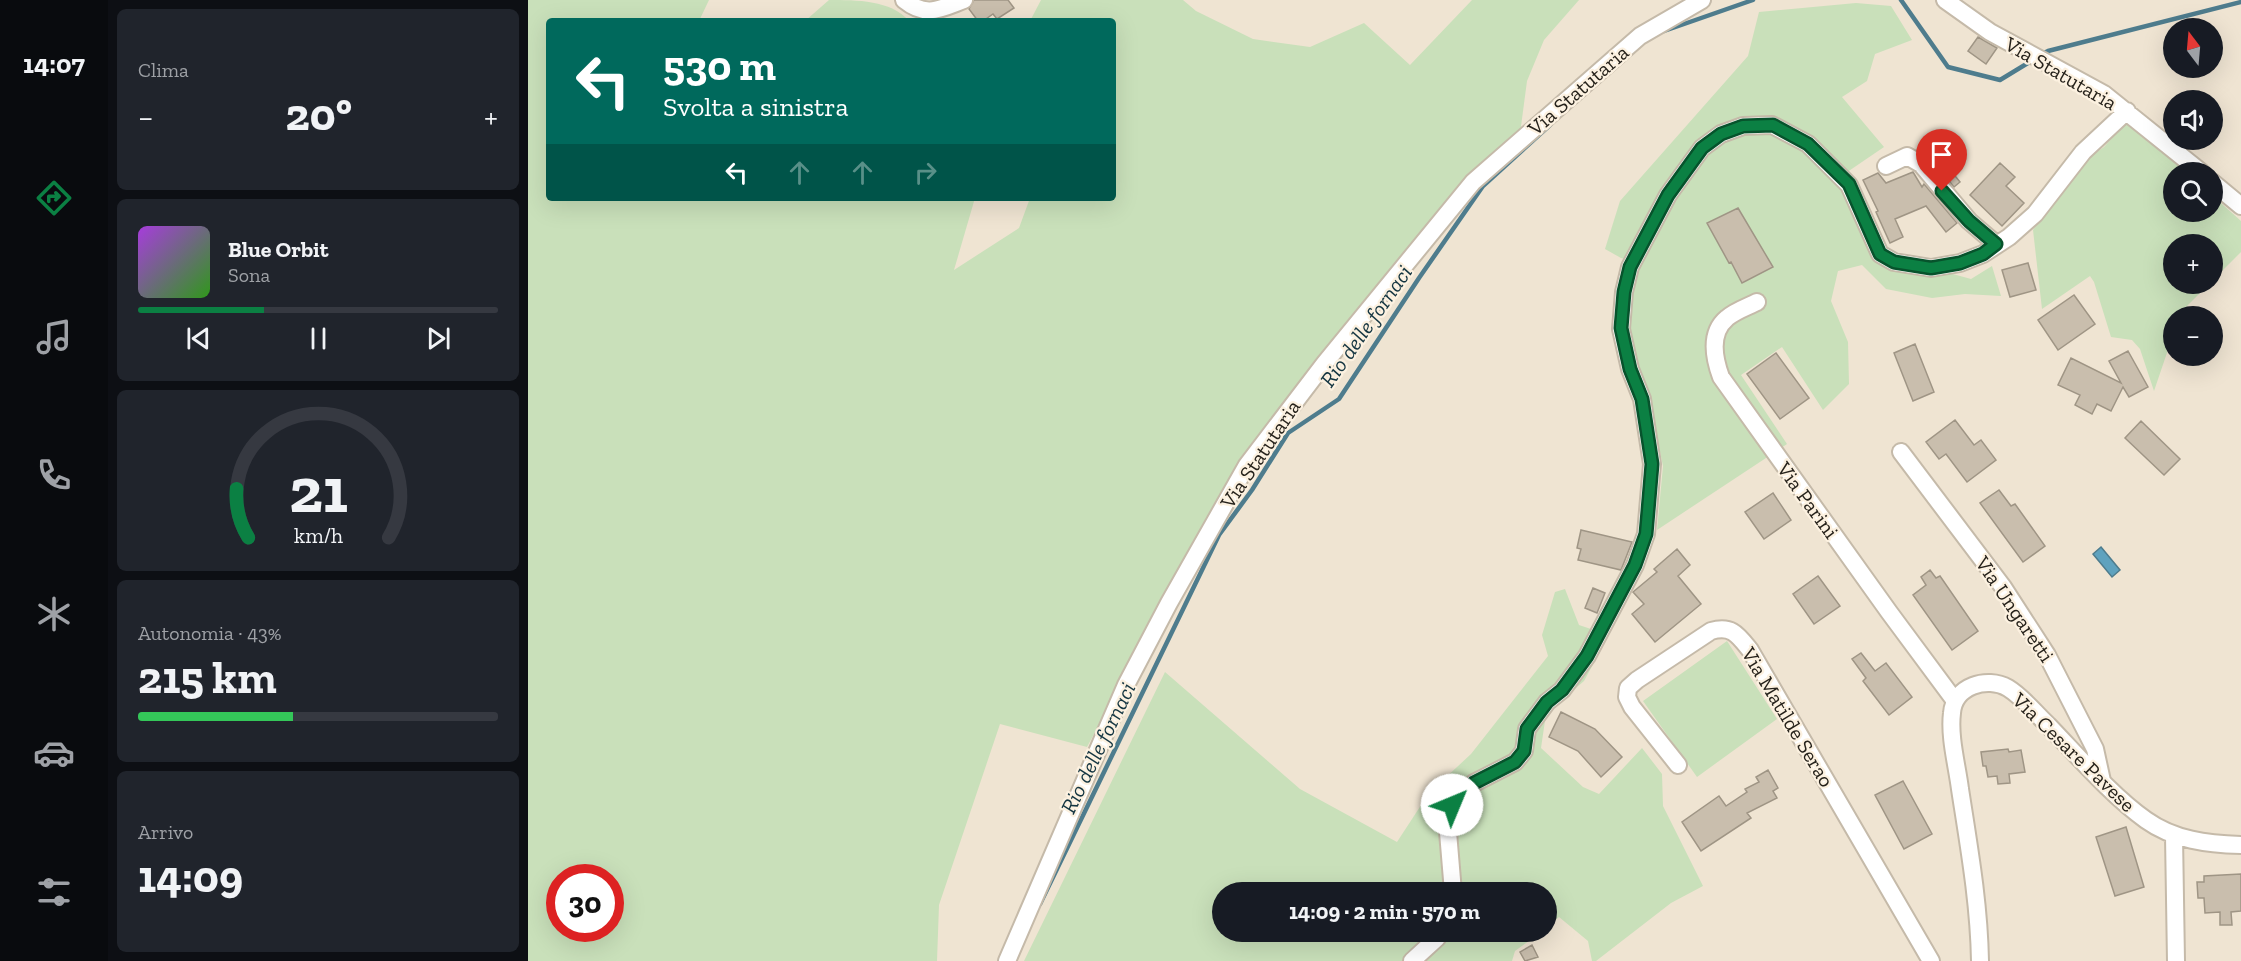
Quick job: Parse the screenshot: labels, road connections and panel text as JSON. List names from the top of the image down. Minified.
{"streets":{"street":["Via Statutaria","Via Parini","Via Ungaretti","Via Matilde Serao","Via Cesare Pavese"]},"crossings":[["Via Parini","Via Cesare Pavese"],["Via Ungaretti","Via Cesare Pavese"]],"water":["Rio delle fornaci"],"north":"top","page":{"tabs":"14:07","tile":["Clima",["Autonomia · 43%","215 km"],["Arrivo","14:09"]],"map_buttons":["+","−"],"turn":["530 m","Svolta a sinistra"],"heat":["−","20°","+"],"song":["Blue Orbit","Sona"],"limit":"30","trip":"14:09 · 2 min · 570 m","gauge":["21","km/h"]}}
